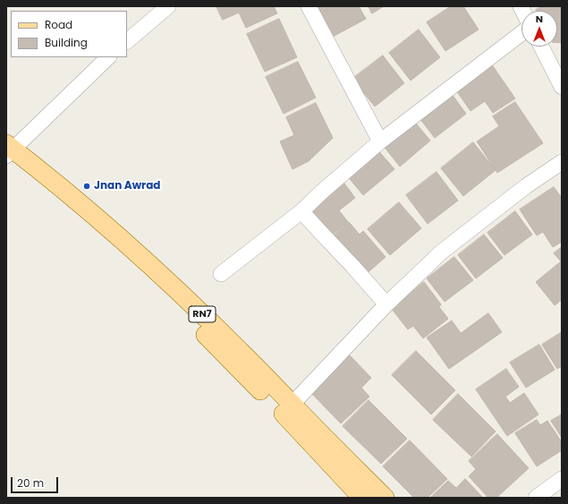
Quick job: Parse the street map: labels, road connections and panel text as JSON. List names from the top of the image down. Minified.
{"streets":{"main road":["RN7"]},"places":["Jnan Awrad"],"legend":["Road","Building"],"scale_bar":"20 m","north":"top"}
